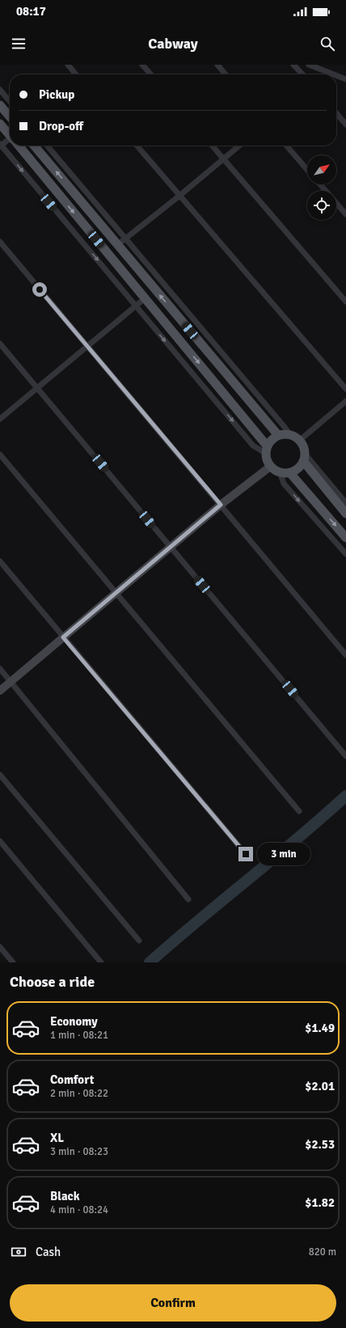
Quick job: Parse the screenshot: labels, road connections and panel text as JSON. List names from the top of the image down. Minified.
{"north":"top right","page":{"status":"08:17","header":"Cabway","banner":["Pickup","Drop-off"],"bubble":"3 min","heading":"Choose a ride","list":[{"name":"Economy","note":"1 min · 08:21","value":"$1.49"},{"name":"Comfort","note":"2 min · 08:22","value":"$2.01"},{"name":"XL","note":"3 min · 08:23","value":"$2.53"},{"name":"Black","note":"4 min · 08:24","value":"$1.82"}],"pay":["Cash","820 m"],"buttons":"Confirm"}}
